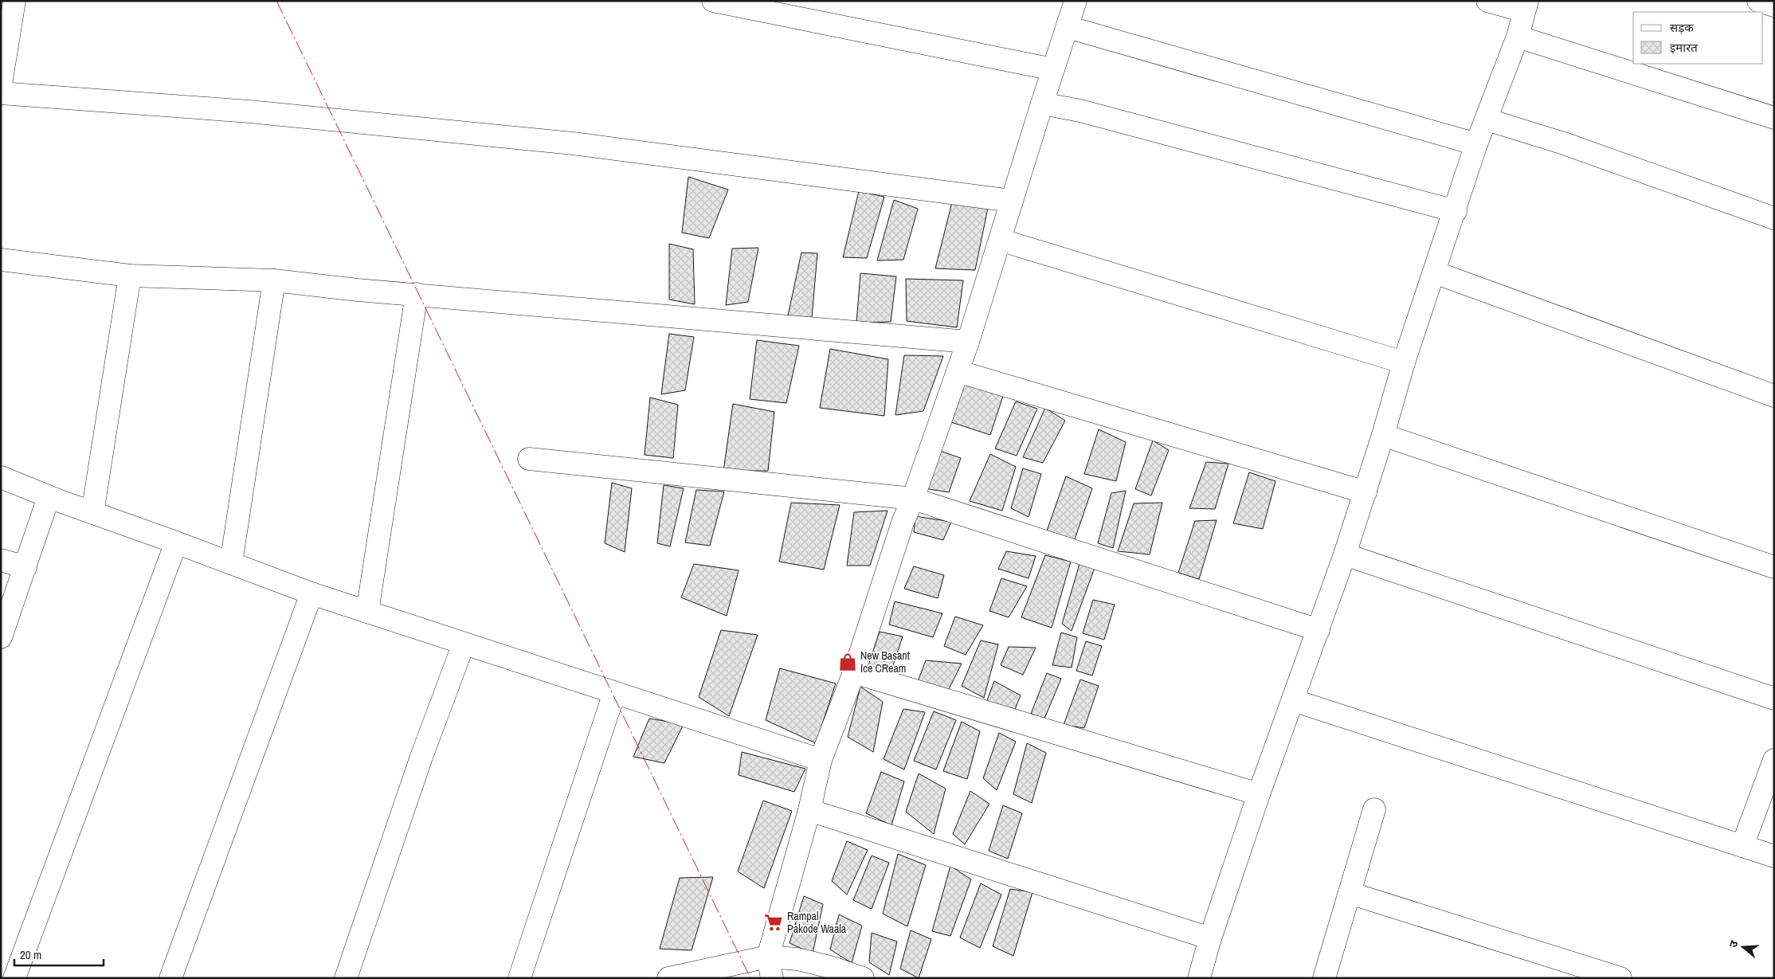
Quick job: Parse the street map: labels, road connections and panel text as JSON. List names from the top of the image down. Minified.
{"places":{"shop":["New Basant Ice CReam"],"supermarket":["Rampal Pakode Waala"]},"legend":["सड़क","इमारत"],"scale_bar":"20 m","north":"left"}
